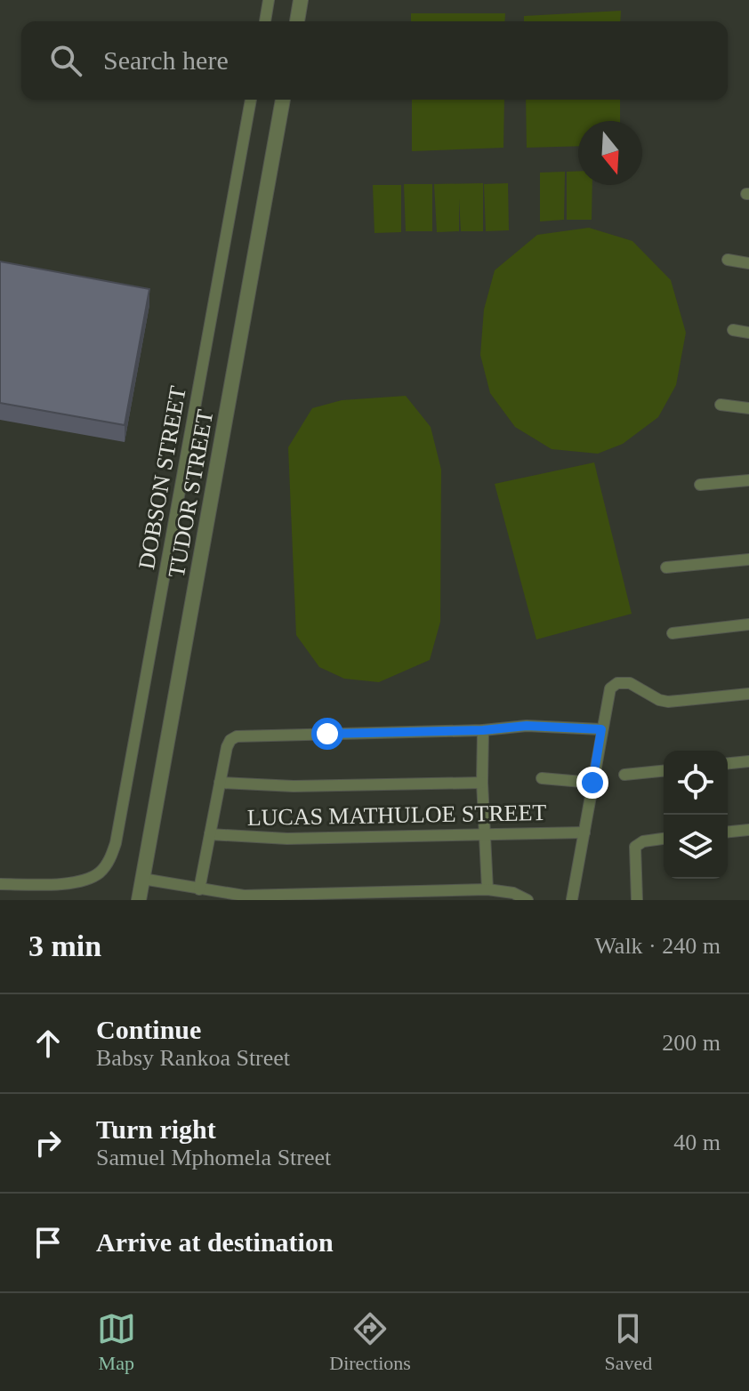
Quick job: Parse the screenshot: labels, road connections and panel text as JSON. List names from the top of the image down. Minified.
{"streets":{"street":["DOBSON STREET","TUDOR STREET","LUCAS MATHULOE STREET"]},"north":"bottom","page":{"search":"Search here","heading":["3 min","Walk · 240 m"],"list":[["Continue","Babsy Rankoa Street","200 m"],["Turn right","Samuel Mphomela Street","40 m"],"Arrive at destination"],"nav":["Map","Directions","Saved"]}}
